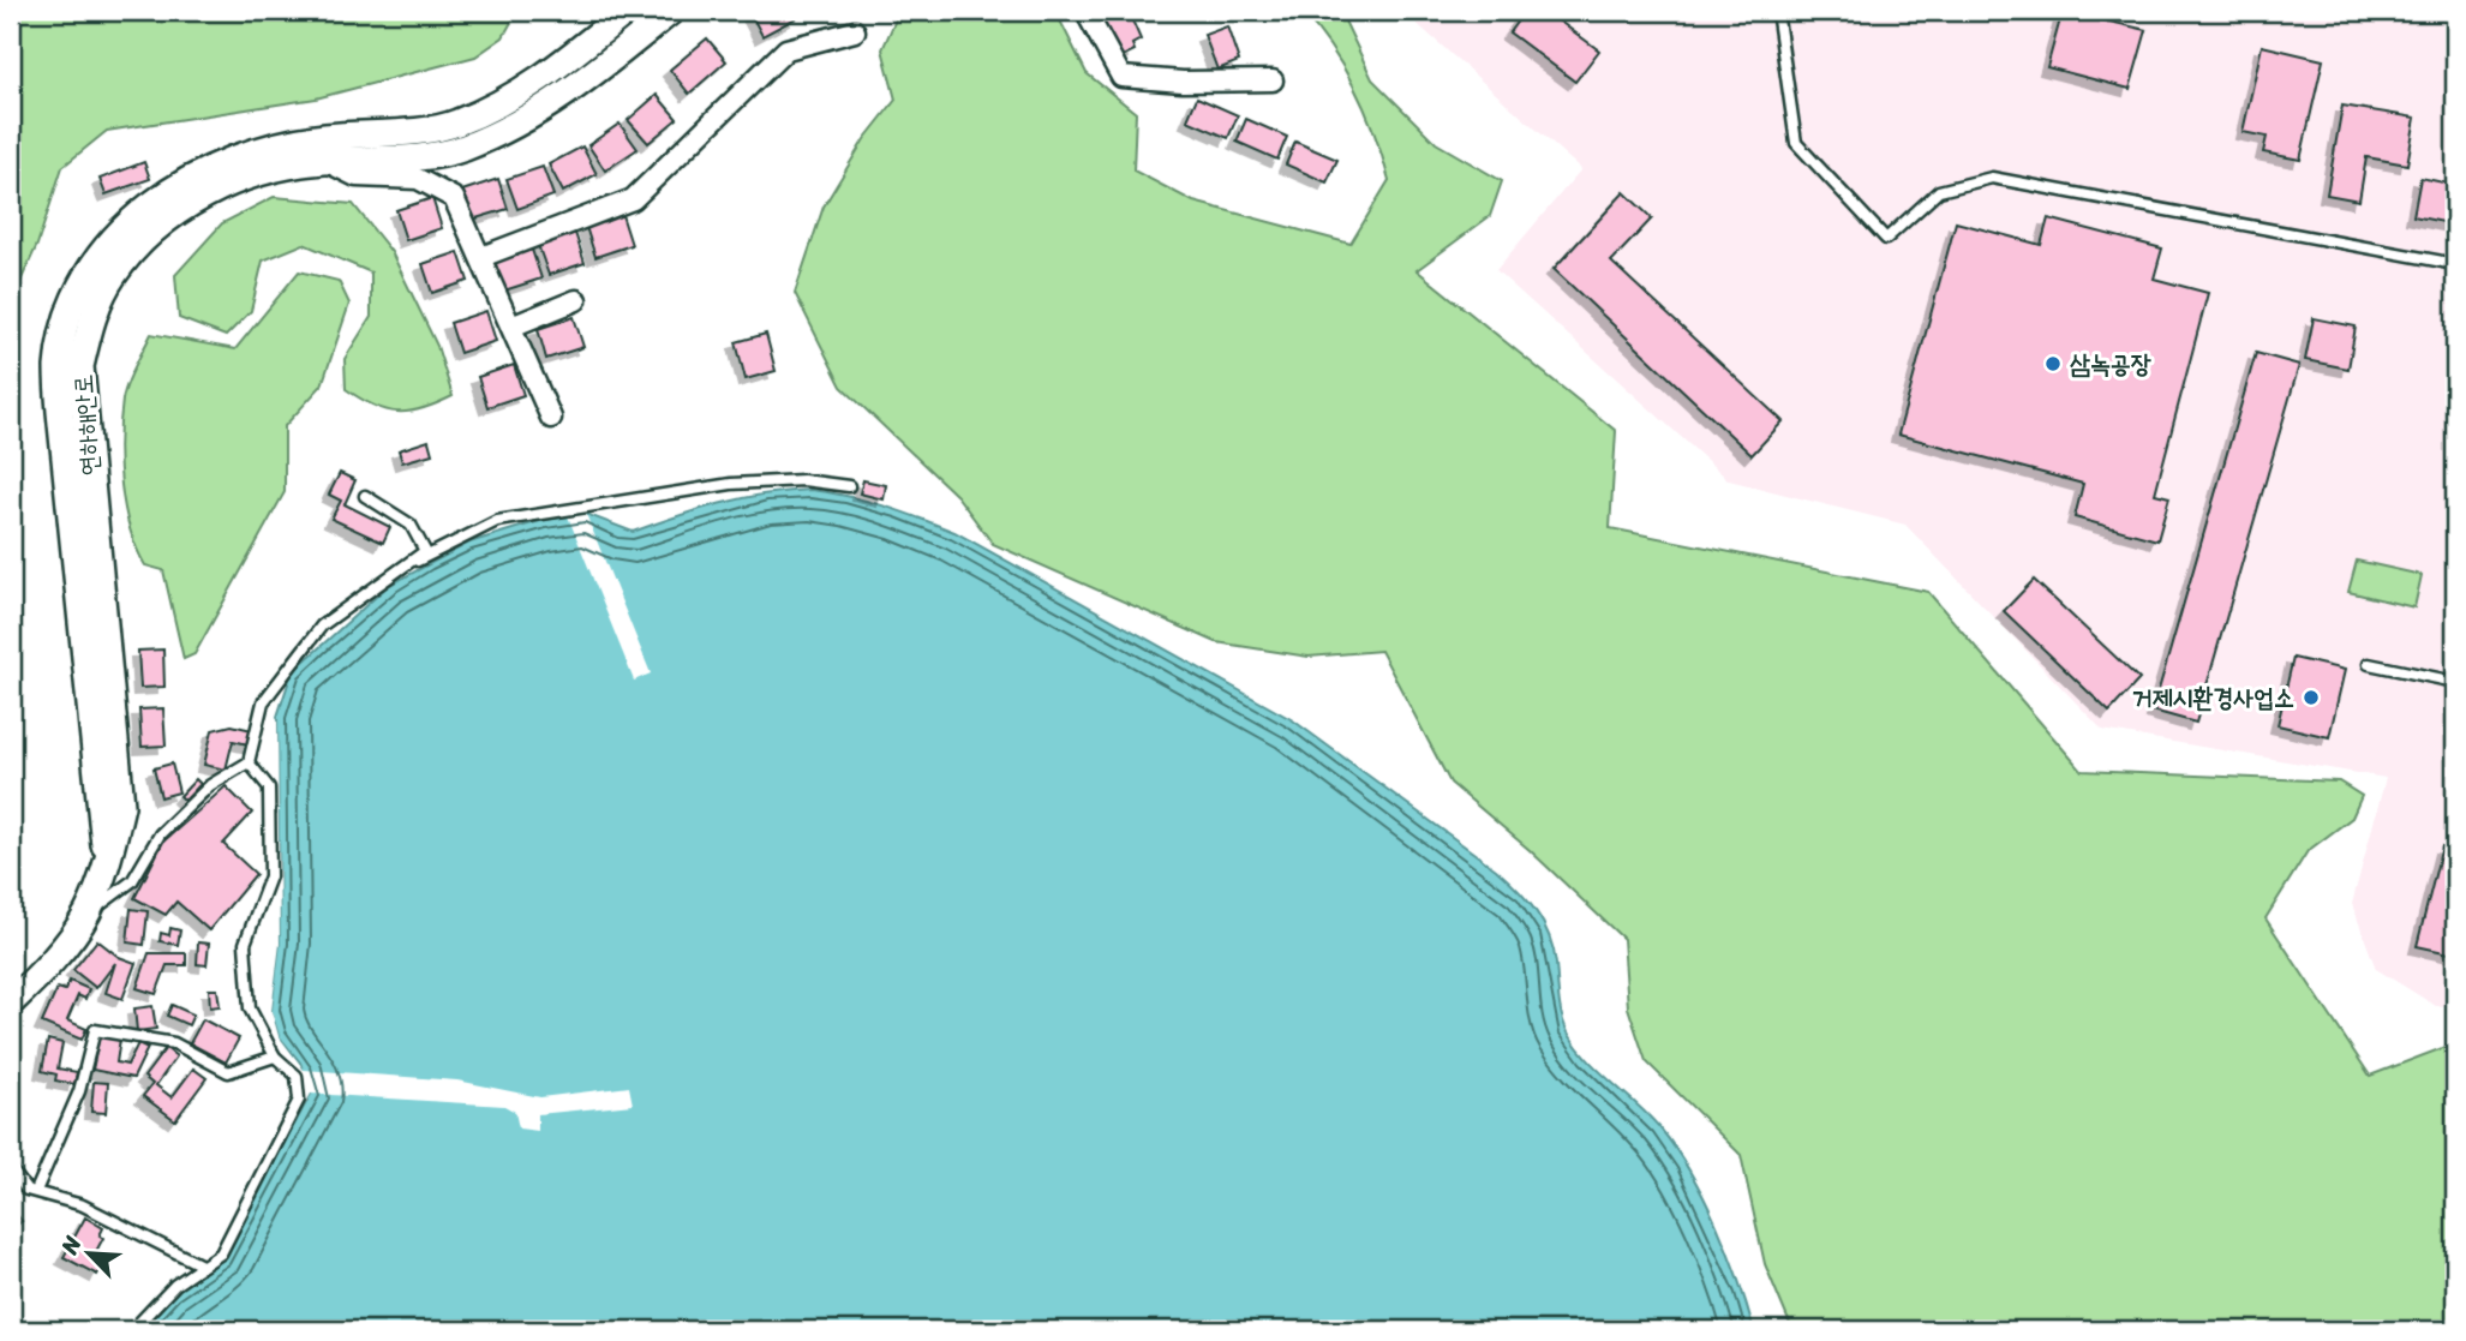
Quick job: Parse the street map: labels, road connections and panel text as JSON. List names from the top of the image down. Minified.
{"streets":{"street":["연하해안로"]},"places":["삼녹공장","거제시환경사업소"],"north":"top left"}
